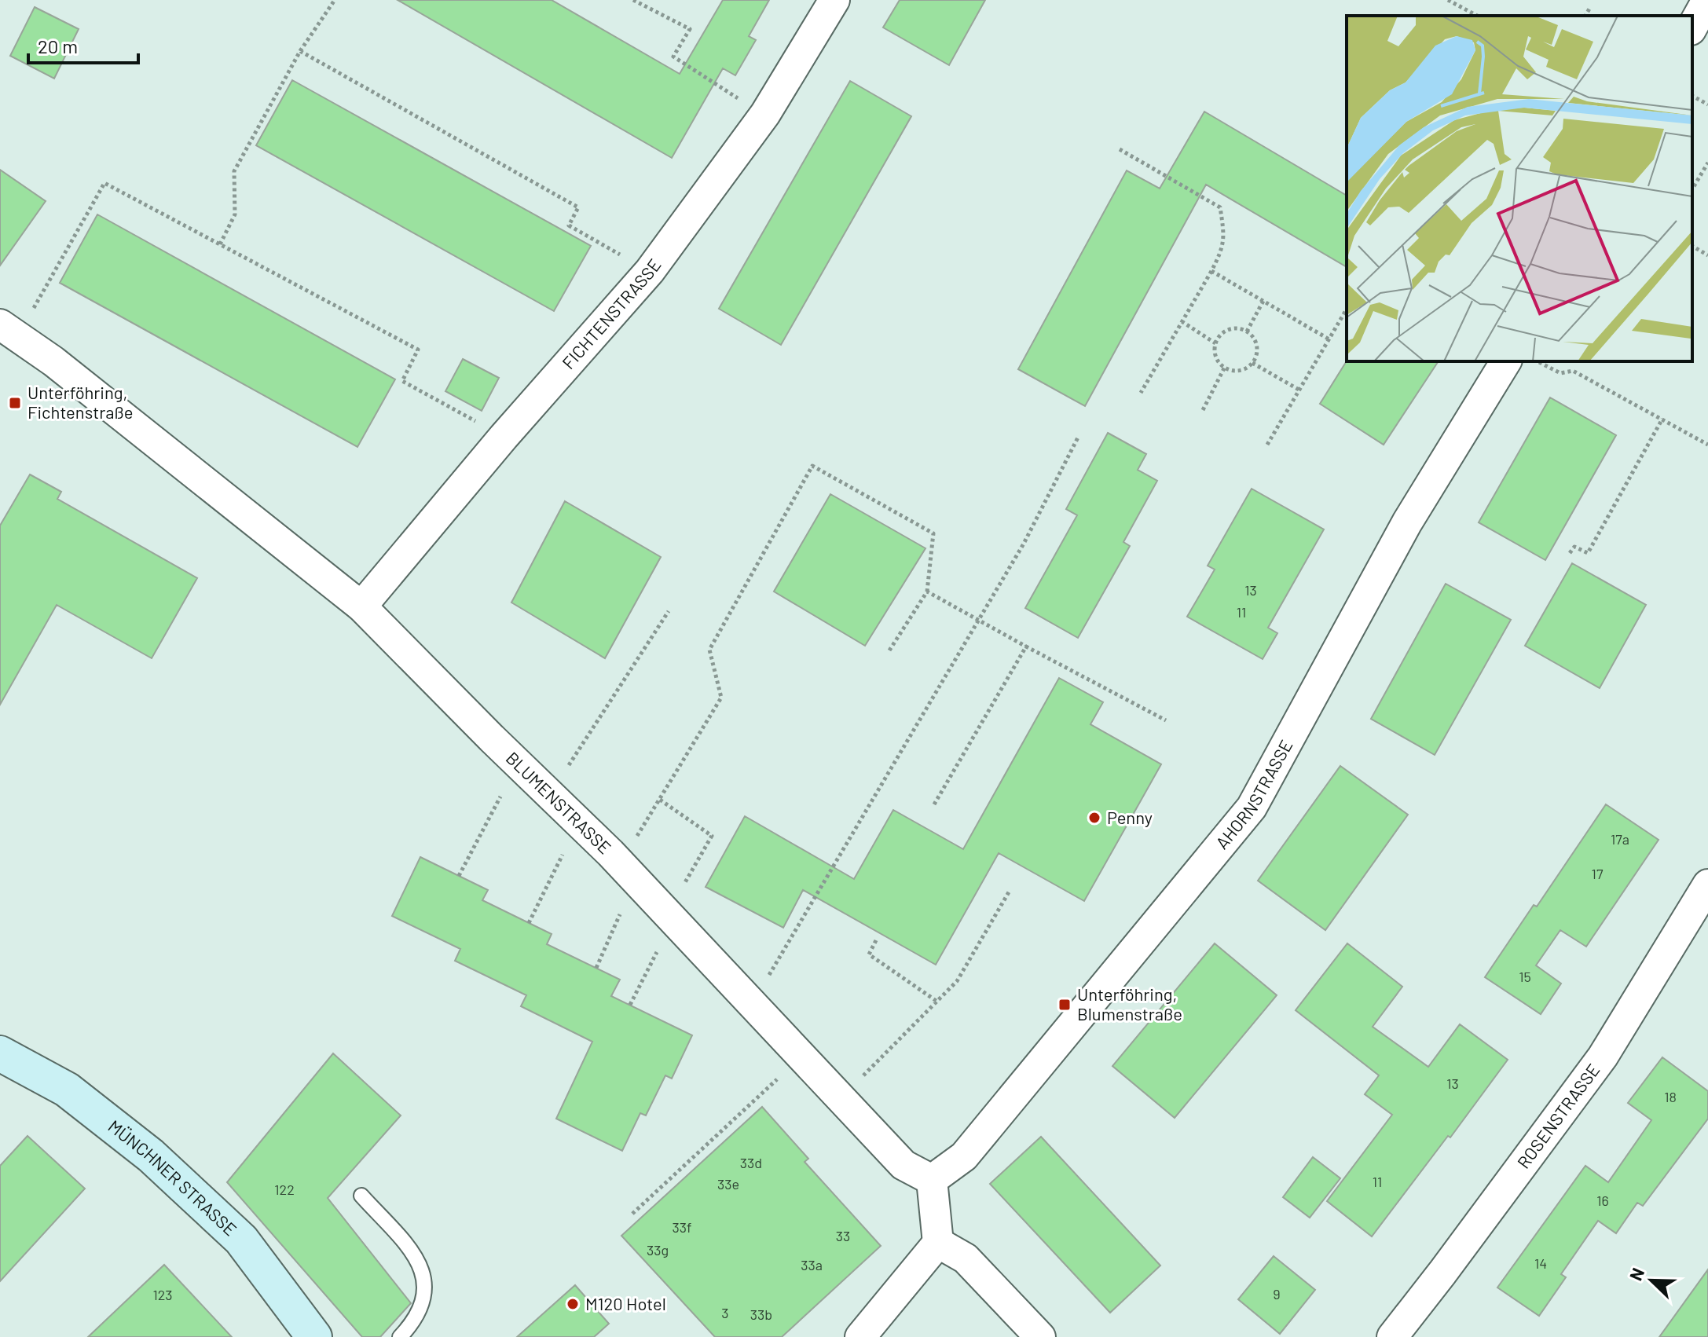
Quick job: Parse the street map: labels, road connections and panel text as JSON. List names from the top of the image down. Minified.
{"streets":{"main road":["MÜNCHNER STRASSE"],"street":["FICHTENSTRASSE","AHORNSTRASSE","BLUMENSTRASSE","ROSENSTRASSE"]},"crossings":[["FICHTENSTRASSE","BLUMENSTRASSE"],["AHORNSTRASSE","BLUMENSTRASSE"]],"places":{"transit":["Unterföhring, Fichtenstraße","Unterföhring, Blumenstraße"],"other":["Penny","M120 Hotel"]},"house_numbers":["13","11","17a","17","15","13","18","33d","11","33e","122","16","33f","33","33g","14","33a","9","123","3","33b"],"scale_bar":"20 m","north":"top left"}
